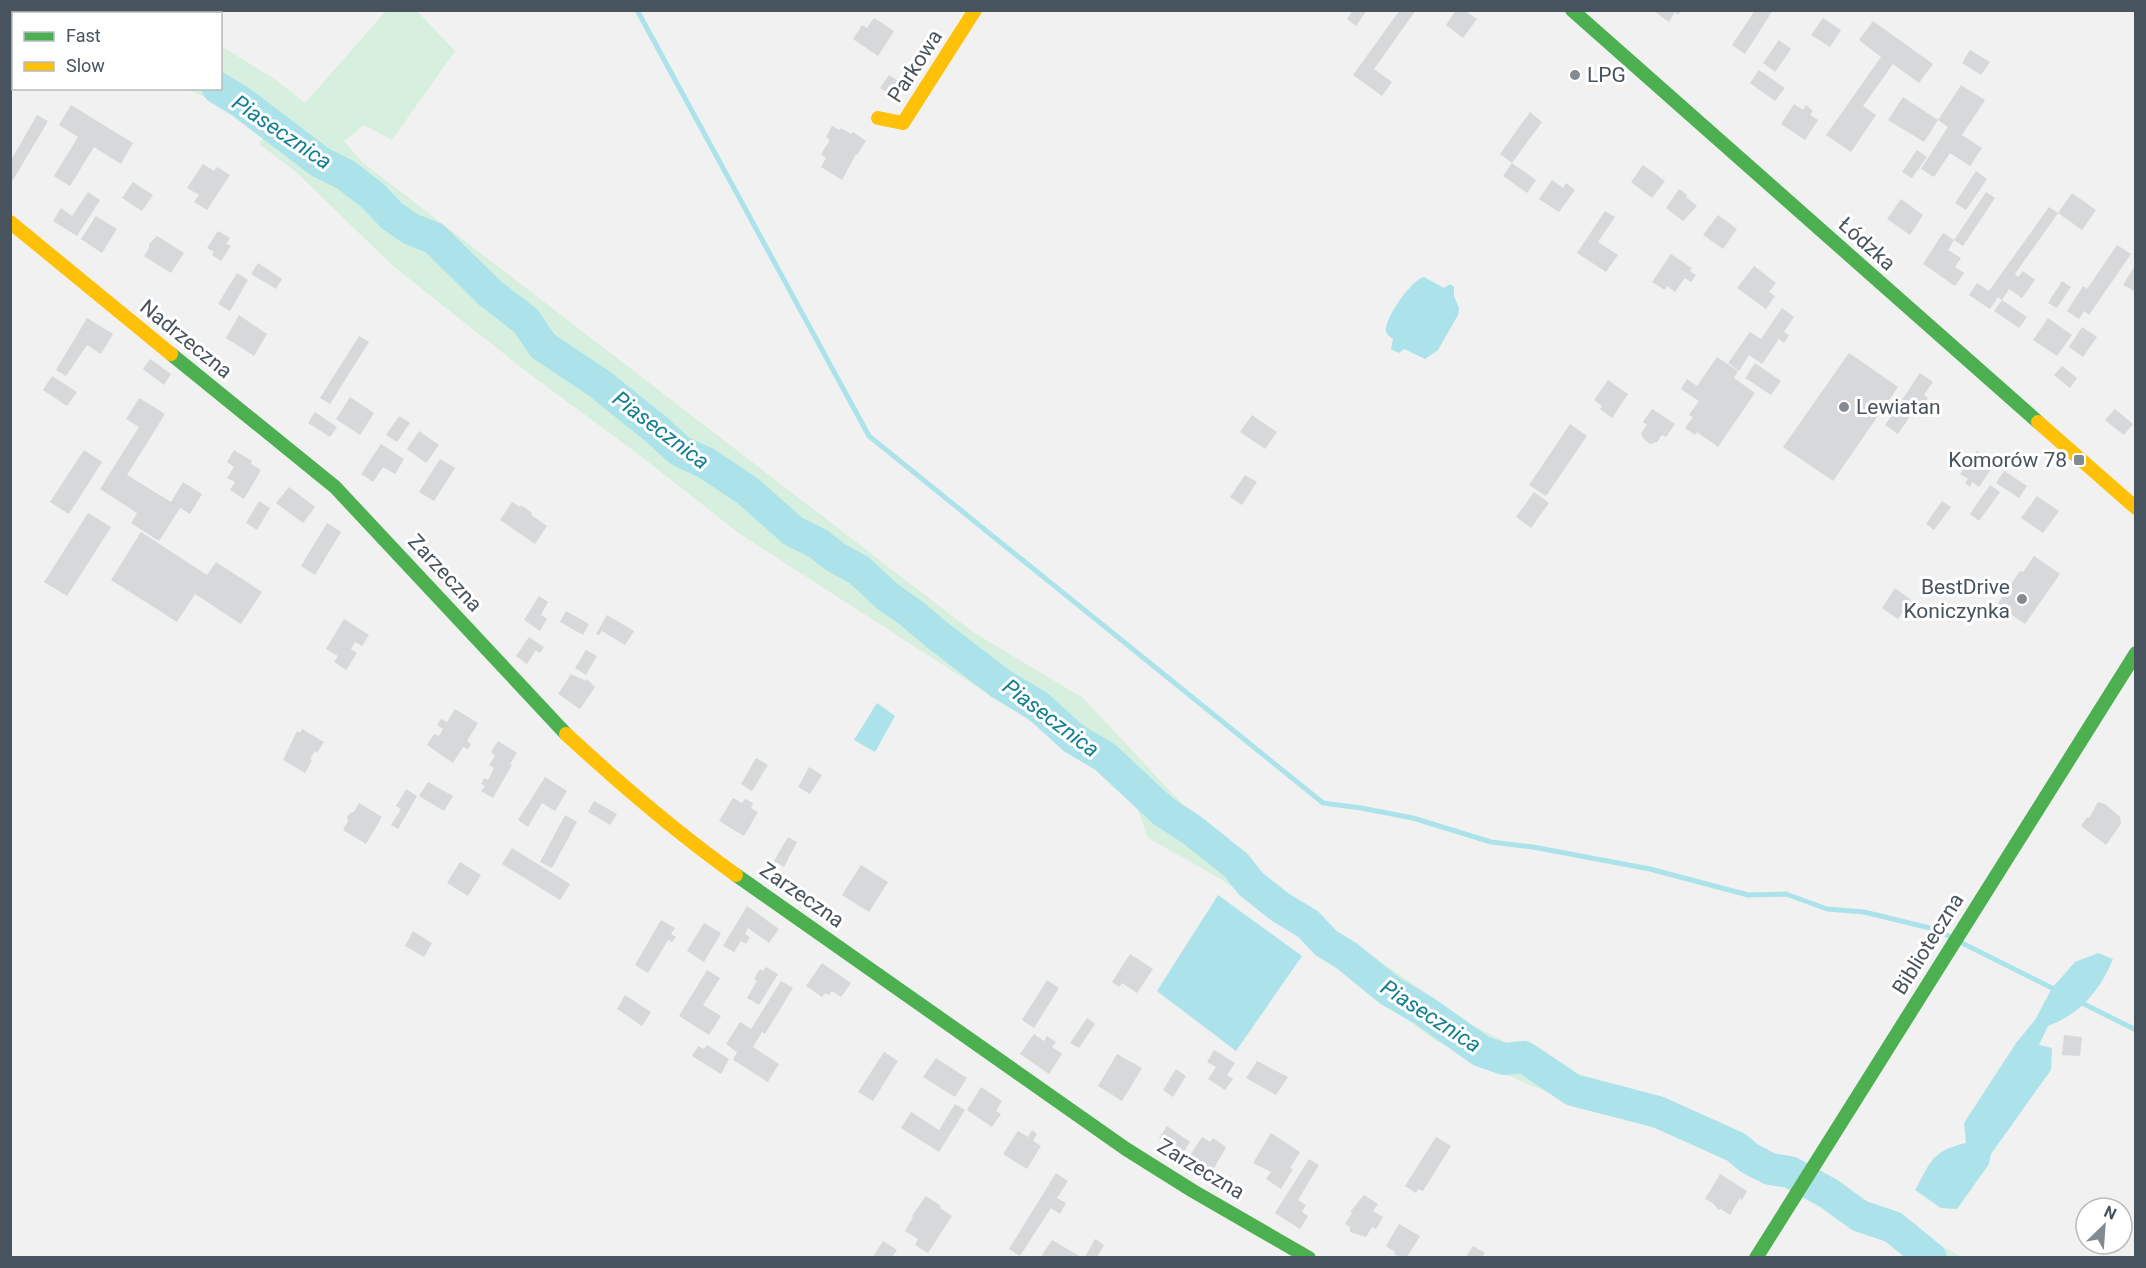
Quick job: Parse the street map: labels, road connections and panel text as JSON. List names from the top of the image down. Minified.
{"streets":{"street":["Parkowa","Łódzka","Nadrzeczna","Zarzeczna","Biblioteczna"]},"crossings":[["Nadrzeczna","Zarzeczna"]],"water":["Piasecznica"],"places":{"other":["LPG","Lewiatan","BestDrive Koniczynka"],"transit":["Komorów 78"]},"legend":["Fast","Slow"],"north":"top right"}
